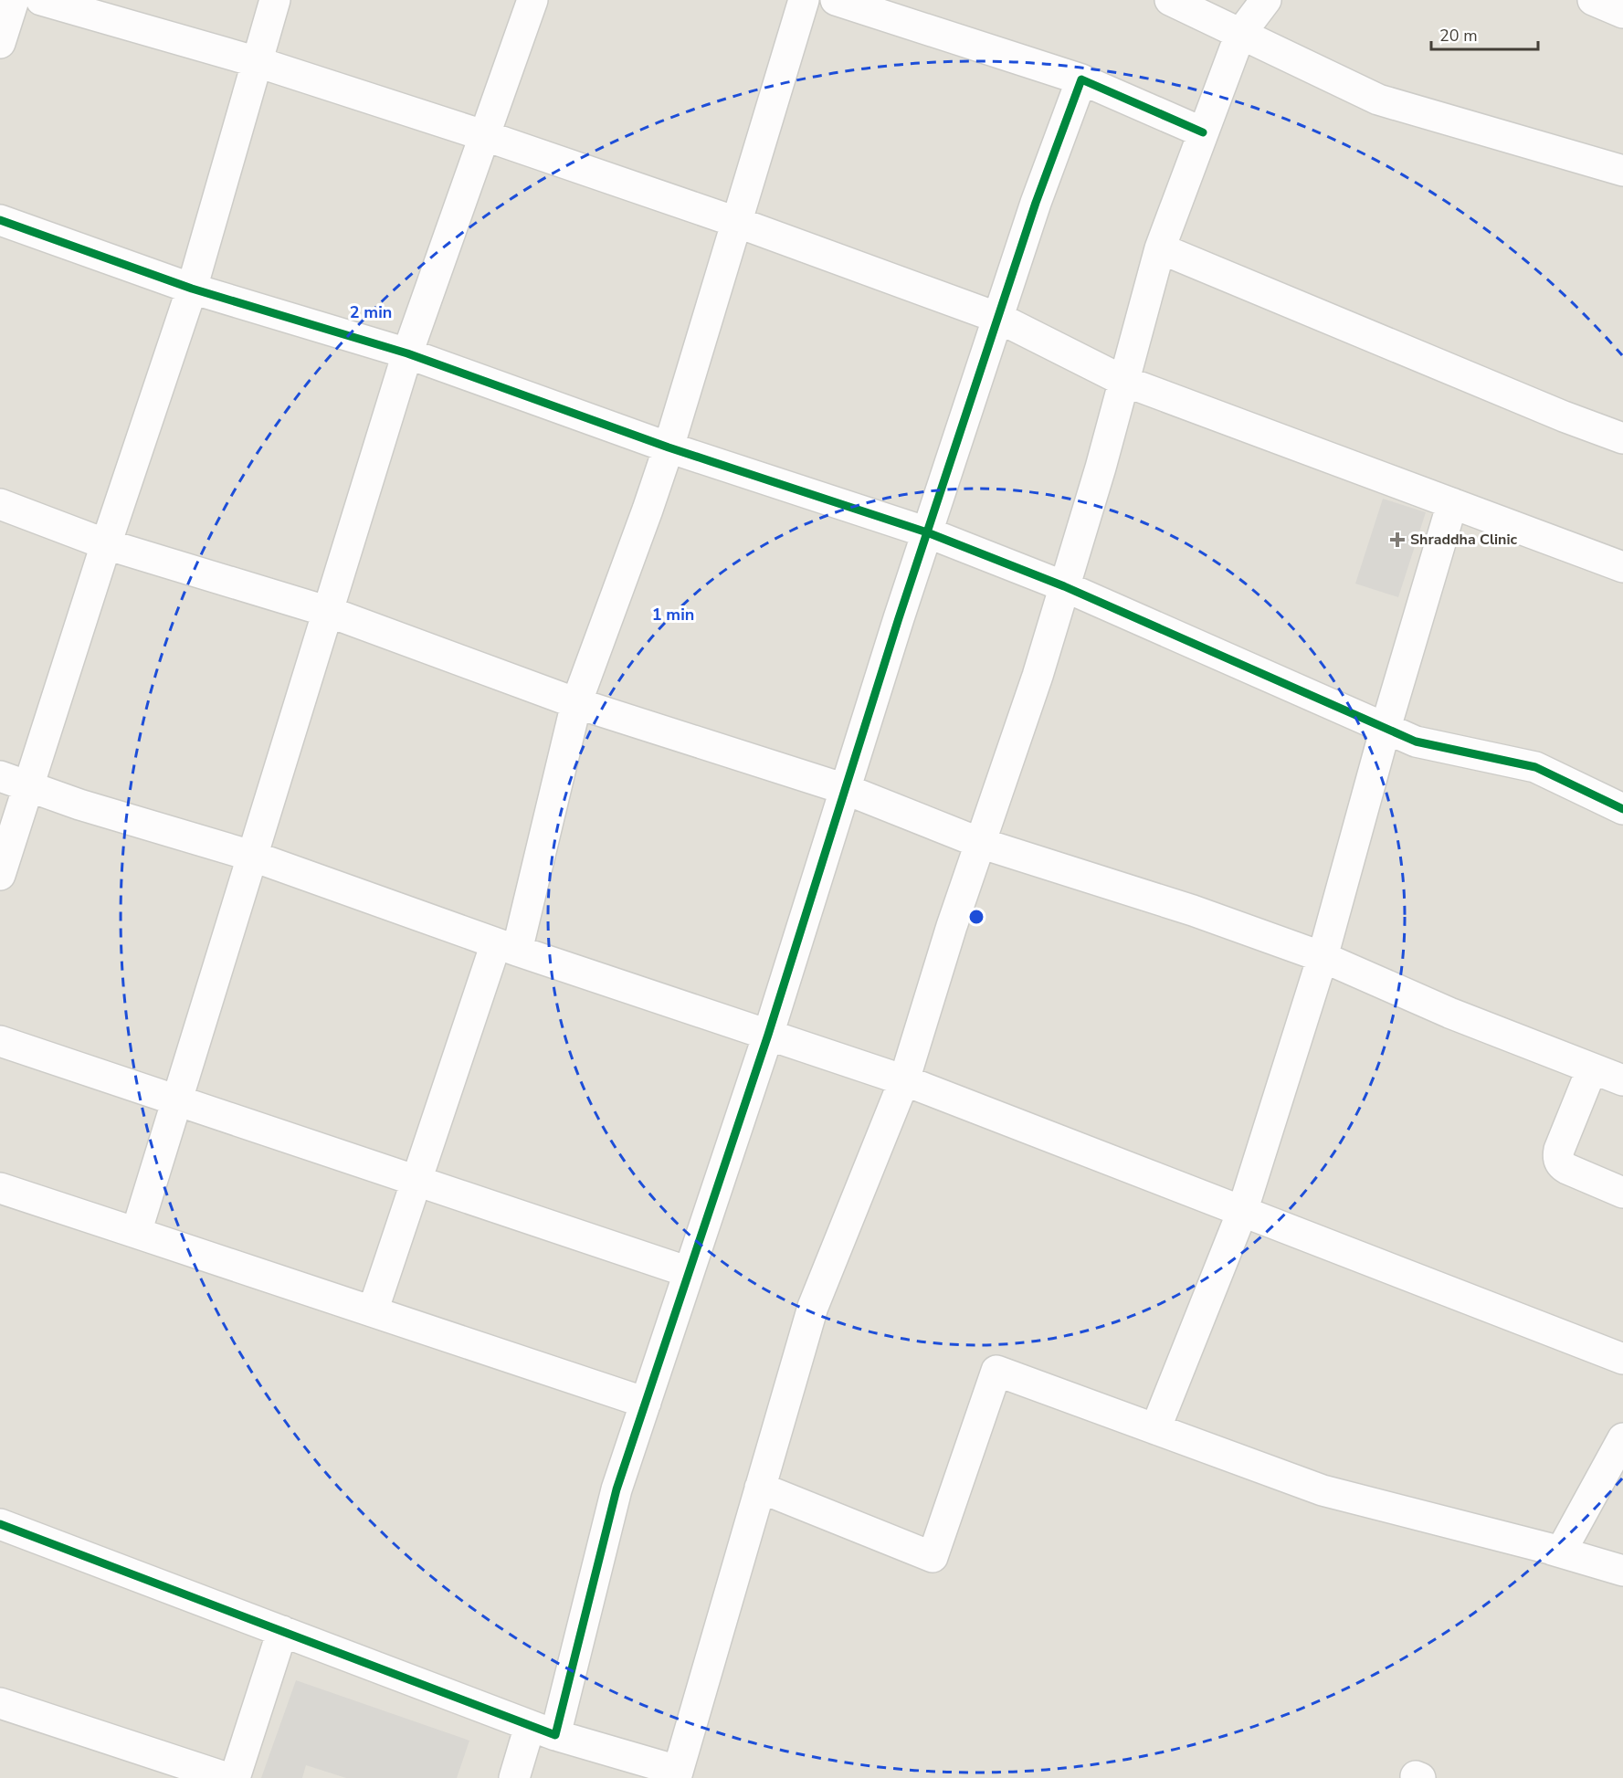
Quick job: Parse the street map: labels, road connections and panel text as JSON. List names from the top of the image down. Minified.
{"places":{"health":["Shraddha Clinic"]},"scale_bar":"20 m","rings":["2 min","1 min"]}
